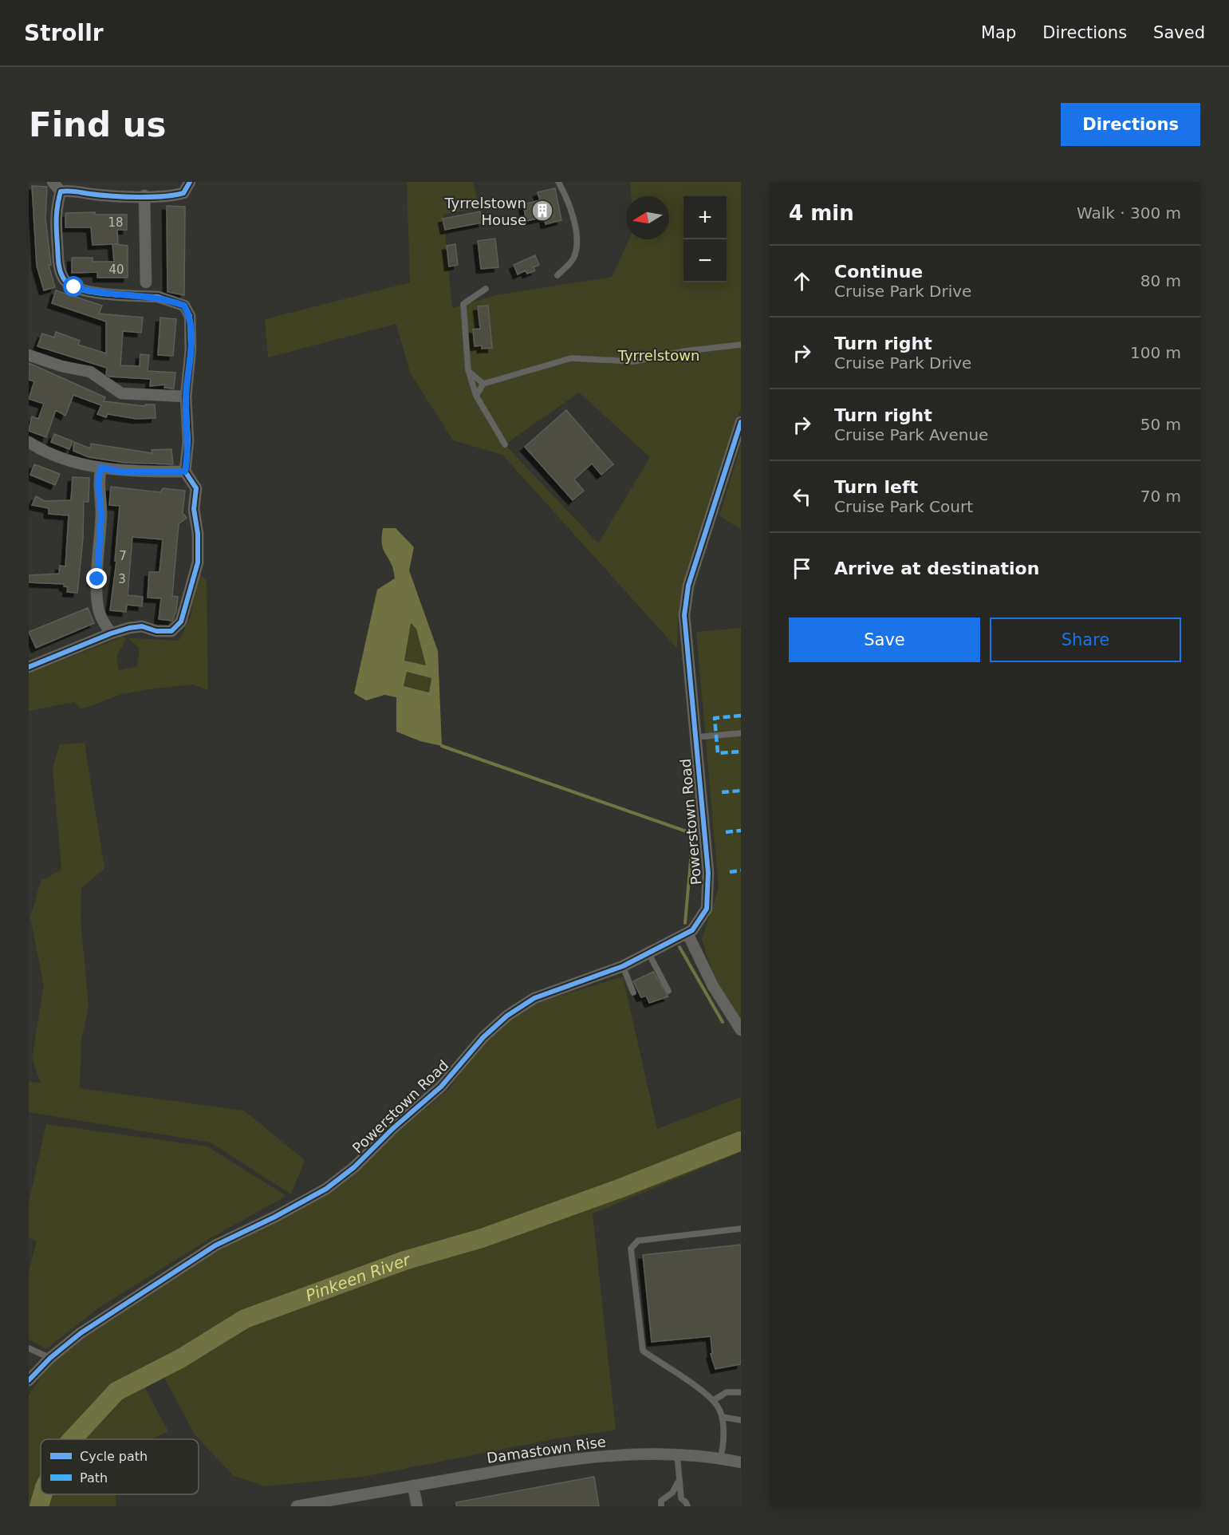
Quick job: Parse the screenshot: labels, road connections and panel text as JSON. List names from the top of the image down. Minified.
{"streets":{"street":["Powerstown Road","Damastown Rise"]},"water":["Pinkeen River"],"parks":["Tyrrelstown"],"places":{"building":["Tyrrelstown House"]},"house_numbers":["18","40","7","3"],"legend":["Cycle path","Path"],"north":"left","page":{"header":"Strollr","nav":["Map","Directions","Saved"],"buttons":["Directions",["Save","Share"]],"title":"Find us","heading":["4 min","Walk · 300 m"],"map_buttons":["+","−"],"list":[["Continue","Cruise Park Drive","80 m"],["Turn right","Cruise Park Drive","100 m"],["Turn right","Cruise Park Avenue","50 m"],["Turn left","Cruise Park Court","70 m"],"Arrive at destination"]}}
